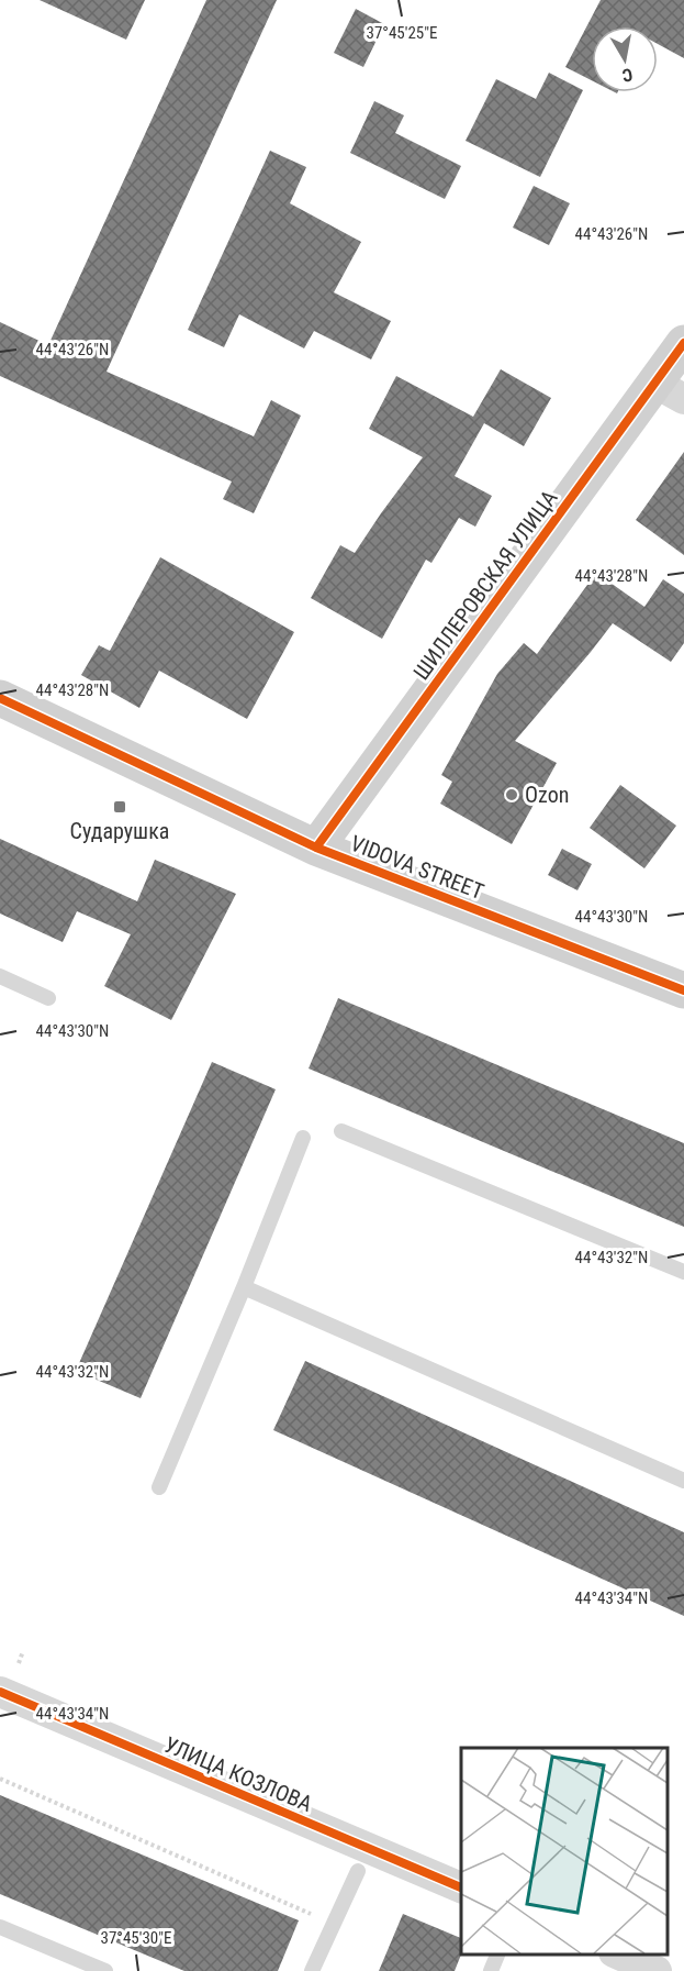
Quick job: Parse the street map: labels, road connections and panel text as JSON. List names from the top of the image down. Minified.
{"streets":{"street":["ШИЛЛЕРОВСКАЯ УЛИЦА","VIDOVA STREET","УЛИЦА КОЗЛОВА"]},"crossings":[["ШИЛЛЕРОВСКАЯ УЛИЦА","VIDOVA STREET"]],"places":{"other":["Ozon"],"transit":["Сударушка"]},"north":"bottom","coordinates":["37°45'25\"E","44°43'26\"N","44°43'28\"N","44°43'30\"N","44°43'32\"N","44°43'34\"N","37°45'30\"E"]}
